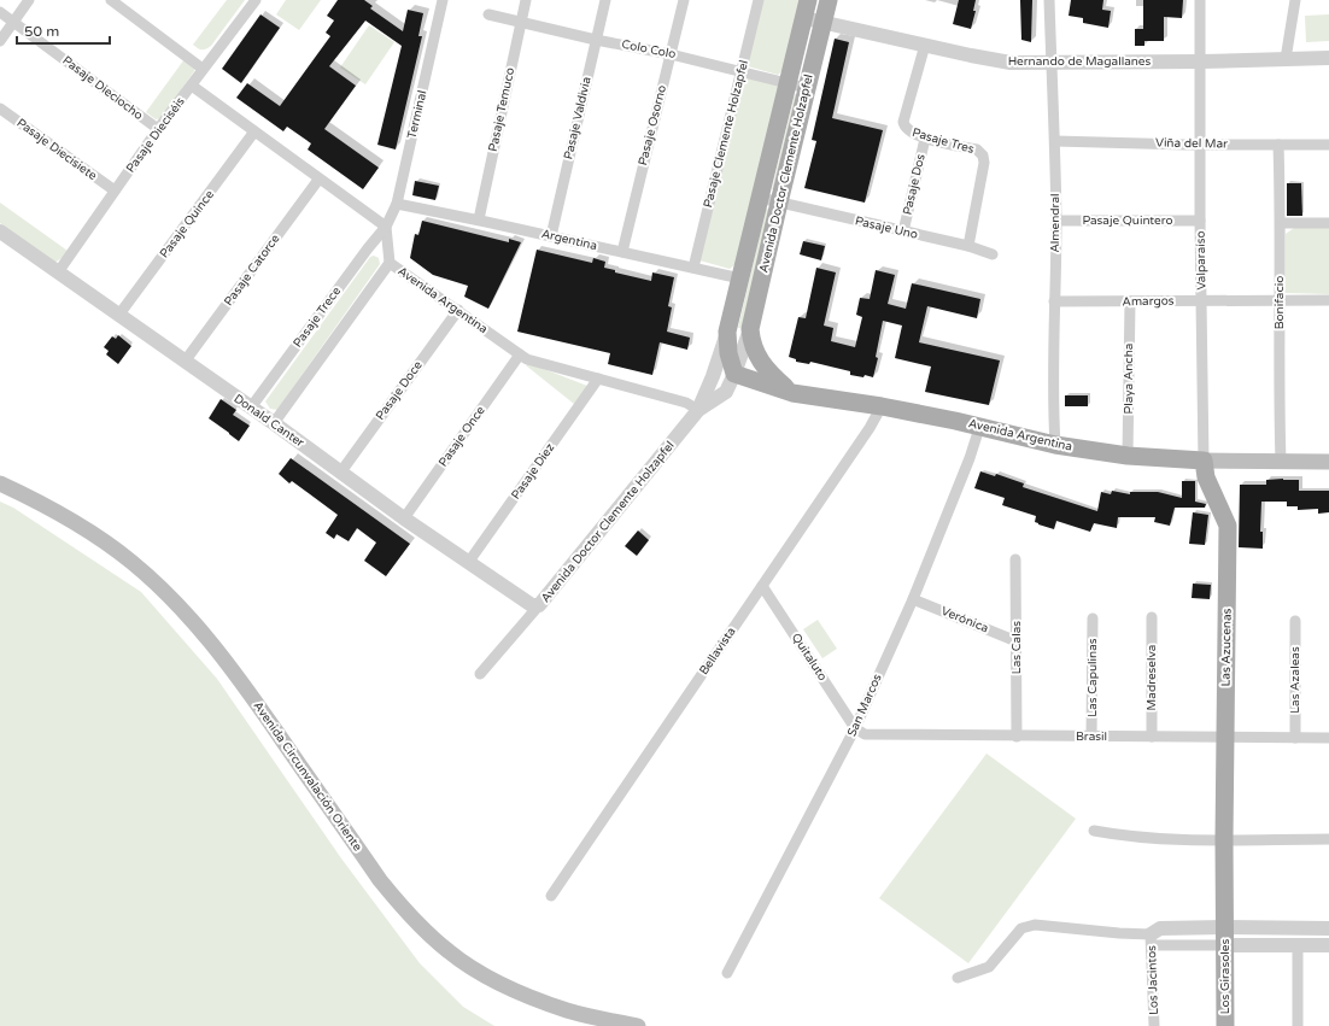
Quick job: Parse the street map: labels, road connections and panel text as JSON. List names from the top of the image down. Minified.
{"streets":{"main road":["Avenida Doctor Clemente Holzapfel","Avenida Argentina","Las Azucenas","Avenida Circunvalación Oriente","Los Girasoles"],"street":["Colo Colo","Hernando de Magallanes","Pasaje Dieciocho","Pasaje Temuco","Terminal","Pasaje Valdivia","Pasaje Osorno","Pasaje Clemente Holzapfel","Pasaje Dieciséis","Pasaje Tres","Viña del Mar","Pasaje Diecisiete","Pasaje Dos","Pasaje Quintero","Almendral","Pasaje Quince","Pasaje Uno","Argentina","Valparaíso","Pasaje Catorce","Amargos","Bonifacio","Pasaje Trece","Playa Ancha","Pasaje Doce","Donald Canter","Pasaje Once","Pasaje Diez","Verónica","Las Calas","Bellavista","Quitaluto","Las Capulinas","Madreselva","Las Azaleas","San Marcos","Brasil","Los Jacintos"]},"crossings":[["Colo Colo","Pasaje Temuco"],["Colo Colo","Pasaje Valdivia"],["Colo Colo","Pasaje Osorno"],["Colo Colo","Pasaje Clemente Holzapfel"],["Colo Colo","Avenida Doctor Clemente Holzapfel"],["Hernando de Magallanes","Pasaje Tres"],["Hernando de Magallanes","Avenida Doctor Clemente Holzapfel"],["Hernando de Magallanes","Almendral"],["Hernando de Magallanes","Valparaíso"],["Pasaje Dieciocho","Pasaje Dieciséis"],["Pasaje Temuco","Argentina"],["Terminal","Argentina"],["Terminal","Avenida Argentina"],["Terminal","Pasaje Trece"],["Pasaje Valdivia","Argentina"],["Pasaje Osorno","Argentina"],["Pasaje Clemente Holzapfel","Argentina"],["Pasaje Dieciséis","Pasaje Diecisiete"],["Pasaje Dieciséis","Donald Canter"],["Pasaje Tres","Pasaje Dos"],["Pasaje Tres","Pasaje Uno"],["Viña del Mar","Almendral"],["Viña del Mar","Valparaíso"],["Viña del Mar","Bonifacio"],["Avenida Doctor Clemente Holzapfel","Pasaje Uno"],["Avenida Doctor Clemente Holzapfel","Argentina"],["Avenida Doctor Clemente Holzapfel","Avenida Argentina"],["Avenida Doctor Clemente Holzapfel","Donald Canter"],["Pasaje Dos","Pasaje Uno"],["Pasaje Quintero","Almendral"],["Pasaje Quintero","Valparaíso"],["Almendral","Avenida Argentina"],["Almendral","Amargos"],["Pasaje Quince","Donald Canter"],["Valparaíso","Avenida Argentina"],["Valparaíso","Amargos"],["Valparaíso","Las Azucenas"],["Pasaje Catorce","Donald Canter"],["Avenida Argentina","Bonifacio"],["Avenida Argentina","Pasaje Trece"],["Avenida Argentina","Playa Ancha"],["Avenida Argentina","Pasaje Doce"],["Avenida Argentina","Pasaje Once"],["Avenida Argentina","Pasaje Diez"],["Avenida Argentina","Las Azucenas"],["Avenida Argentina","Bellavista"],["Avenida Argentina","San Marcos"],["Amargos","Bonifacio"],["Amargos","Playa Ancha"],["Pasaje Trece","Donald Canter"],["Pasaje Doce","Donald Canter"],["Donald Canter","Pasaje Once"],["Donald Canter","Pasaje Diez"],["Verónica","Las Calas"],["Verónica","San Marcos"],["Las Calas","Brasil"],["Las Azucenas","Brasil"],["Las Azucenas","Los Girasoles"],["Bellavista","Quitaluto"],["Quitaluto","San Marcos"],["Quitaluto","Brasil"],["Las Capulinas","Brasil"],["Madreselva","Brasil"],["Las Azaleas","Brasil"],["San Marcos","Brasil"]],"scale_bar":"50 m"}
